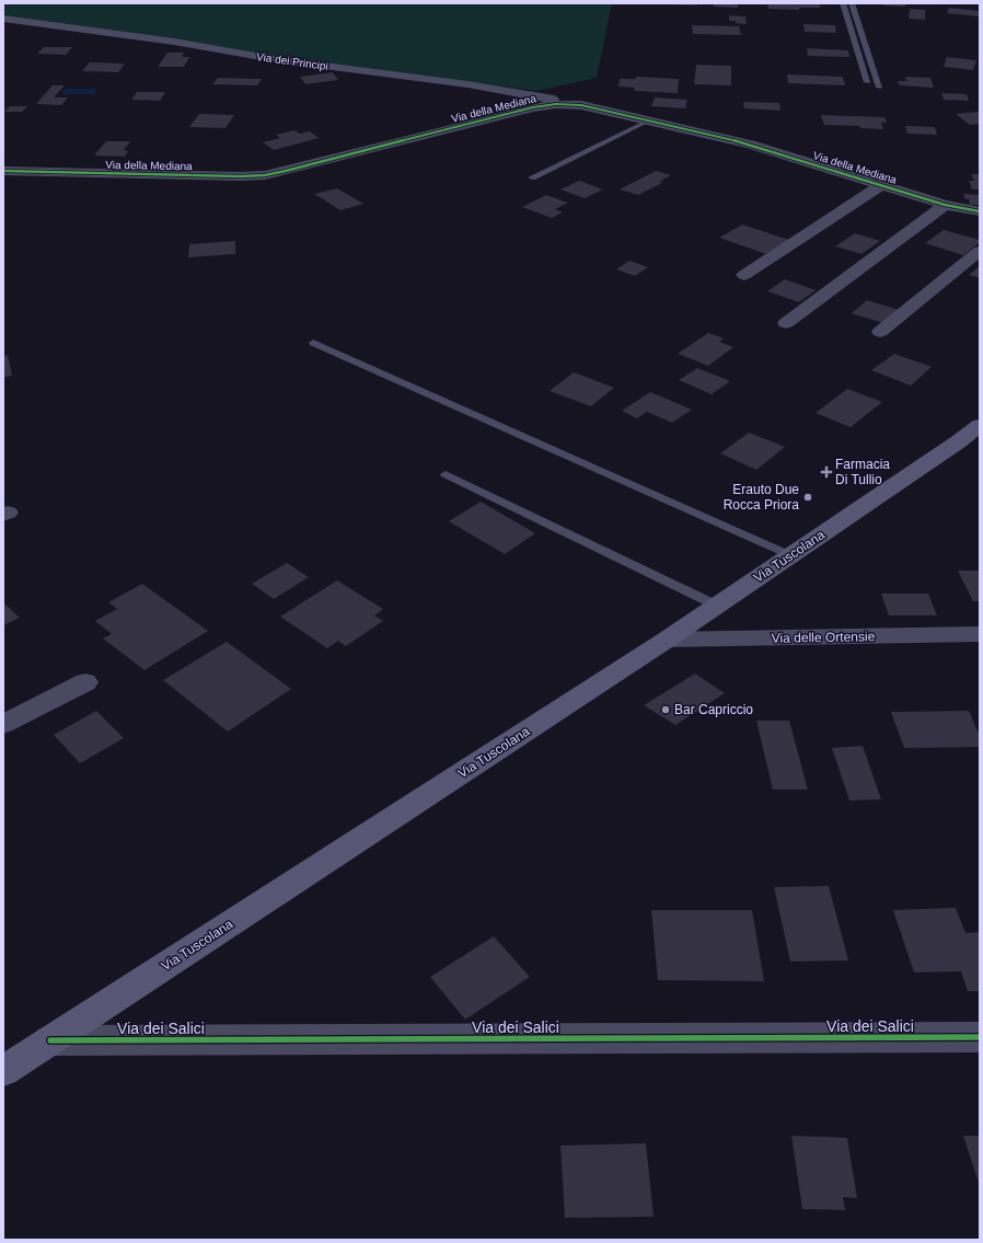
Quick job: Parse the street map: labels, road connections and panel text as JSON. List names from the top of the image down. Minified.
{"streets":{"main road":["Via Tuscolana"],"street":["Via dei Principi","Via della Mediana","Via delle Ortensie","Via dei Salici"]},"crossings":[["Via dei Principi","Via della Mediana"],["Via Tuscolana","Via delle Ortensie"],["Via Tuscolana","Via dei Salici"]],"places":{"health":["Farmacia Di Tullio"],"other":["Erauto Due Rocca Priora","Bar Capriccio"]}}
